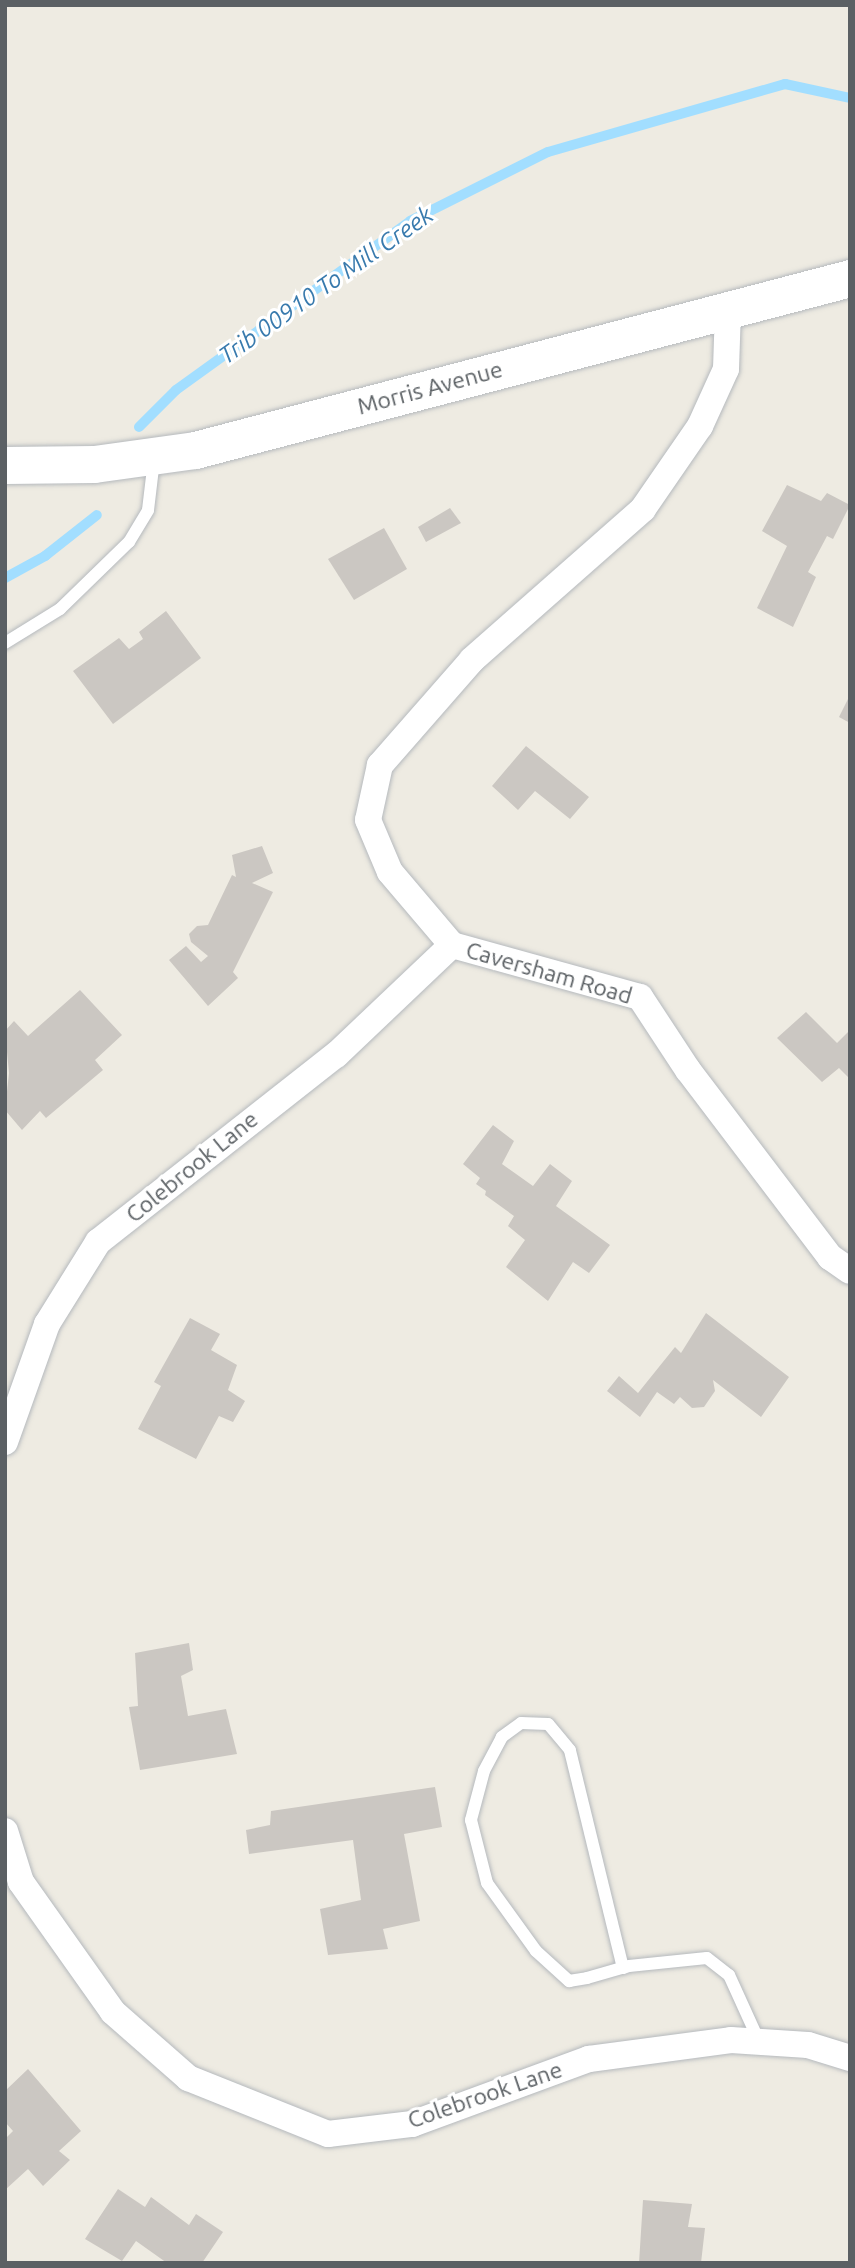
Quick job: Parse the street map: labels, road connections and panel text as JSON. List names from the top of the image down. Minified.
{"streets":{"street":["Morris Avenue","Caversham Road","Colebrook Lane"]},"crossings":[["Morris Avenue","Caversham Road"],["Caversham Road","Colebrook Lane"]],"water":["Trib 00910 To Mill Creek"]}
